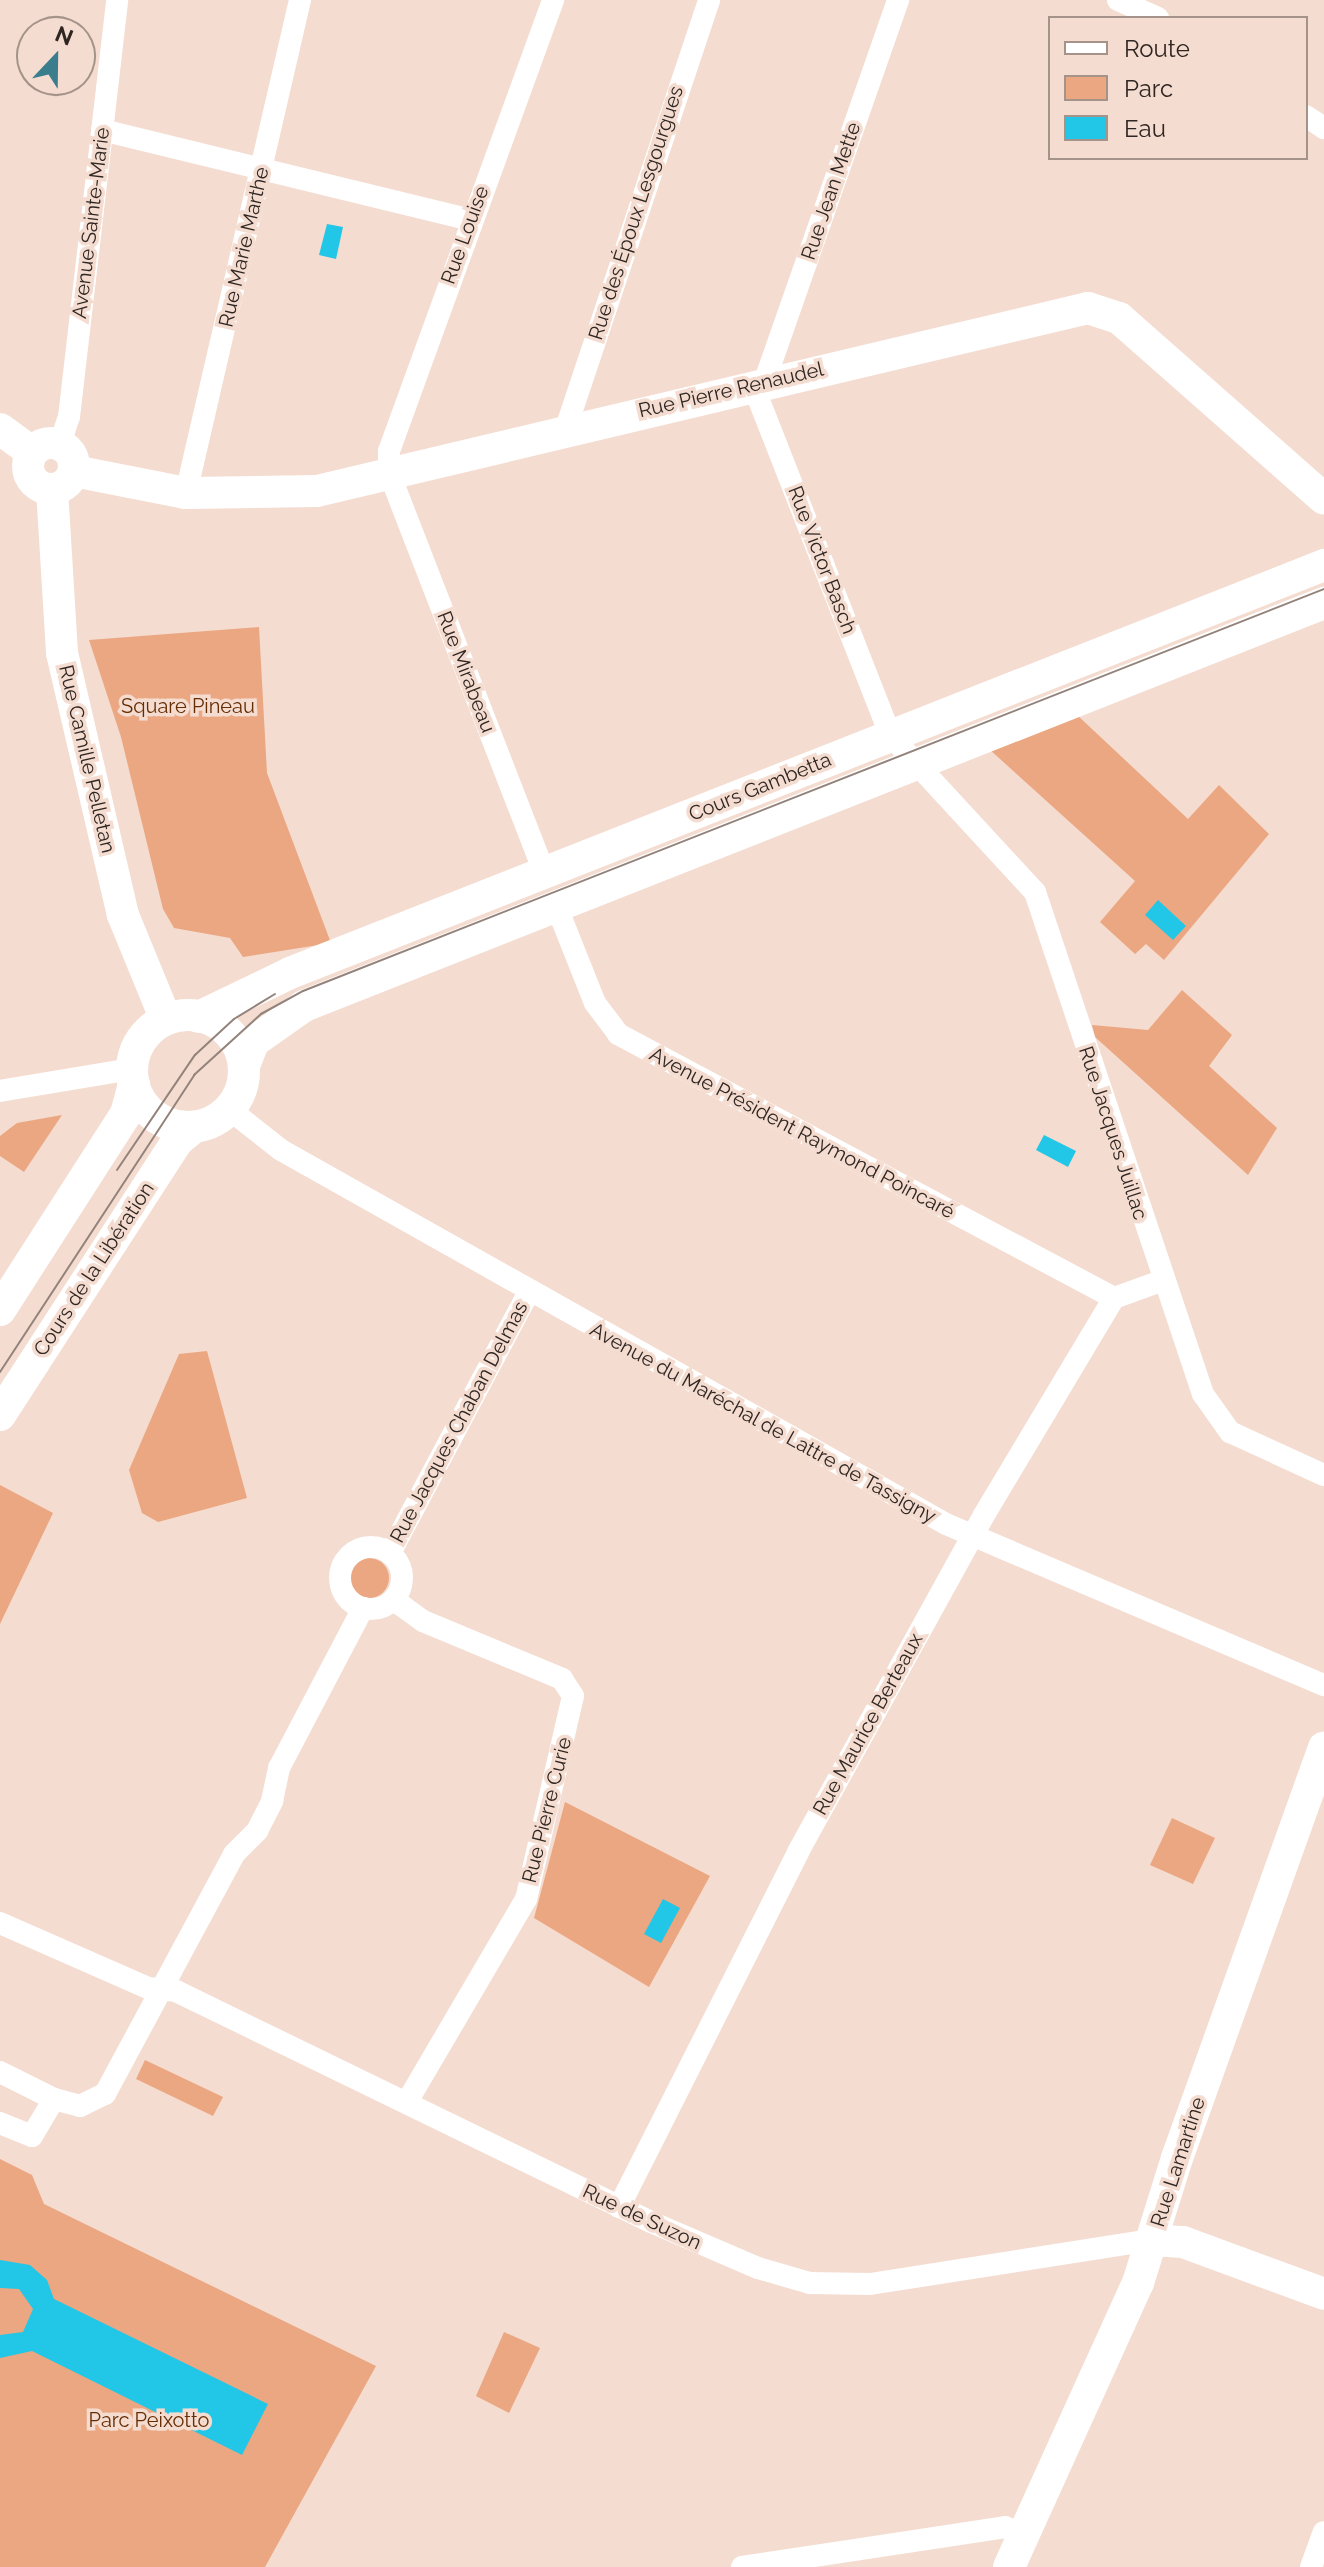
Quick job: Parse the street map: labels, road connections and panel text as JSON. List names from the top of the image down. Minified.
{"streets":{"main road":["Rue Pierre Renaudel","Rue Camille Pelletan","Cours Gambetta","Cours de la Libération","Rue Lamartine","Rue de Suzon"],"street":["Rue Jean Mette","Rue des Époux Lesgourgues","Avenue Sainte-Marie","Rue Louise","Rue Marie Marthe","Rue Victor Basch","Rue Mirabeau","Avenue Président Raymond Poincaré","Rue Jacques Juillac","Rue Jacques Chaban Delmas","Avenue du Maréchal de Lattre de Tassigny","Rue Maurice Berteaux","Rue Pierre Curie"]},"crossings":[["Rue Jean Mette","Rue Pierre Renaudel"],["Rue Jean Mette","Rue Victor Basch"],["Rue des Époux Lesgourgues","Rue Pierre Renaudel"],["Avenue Sainte-Marie","Rue Pierre Renaudel"],["Avenue Sainte-Marie","Rue Camille Pelletan"],["Rue Louise","Rue Pierre Renaudel"],["Rue Louise","Rue Mirabeau"],["Rue Marie Marthe","Rue Pierre Renaudel"],["Rue Pierre Renaudel","Rue Victor Basch"],["Rue Pierre Renaudel","Rue Mirabeau"],["Rue Pierre Renaudel","Rue Camille Pelletan"],["Rue Victor Basch","Cours Gambetta"],["Rue Victor Basch","Rue Jacques Juillac"],["Rue Mirabeau","Cours Gambetta"],["Rue Camille Pelletan","Cours Gambetta"],["Rue Camille Pelletan","Cours de la Libération"],["Rue Camille Pelletan","Avenue du Maréchal de Lattre de Tassigny"],["Cours Gambetta","Avenue Président Raymond Poincaré"],["Cours Gambetta","Rue Jacques Juillac"],["Cours Gambetta","Cours de la Libération"],["Cours Gambetta","Avenue du Maréchal de Lattre de Tassigny"],["Avenue Président Raymond Poincaré","Rue Maurice Berteaux"],["Cours de la Libération","Avenue du Maréchal de Lattre de Tassigny"],["Rue Jacques Chaban Delmas","Avenue du Maréchal de Lattre de Tassigny"],["Rue Jacques Chaban Delmas","Rue Pierre Curie"],["Avenue du Maréchal de Lattre de Tassigny","Rue Maurice Berteaux"],["Rue Maurice Berteaux","Rue de Suzon"],["Rue Pierre Curie","Rue de Suzon"],["Rue Lamartine","Rue de Suzon"]],"parks":["Square Pineau","Parc Peixotto"],"legend":["Route","Parc","Eau"],"north":"top"}
